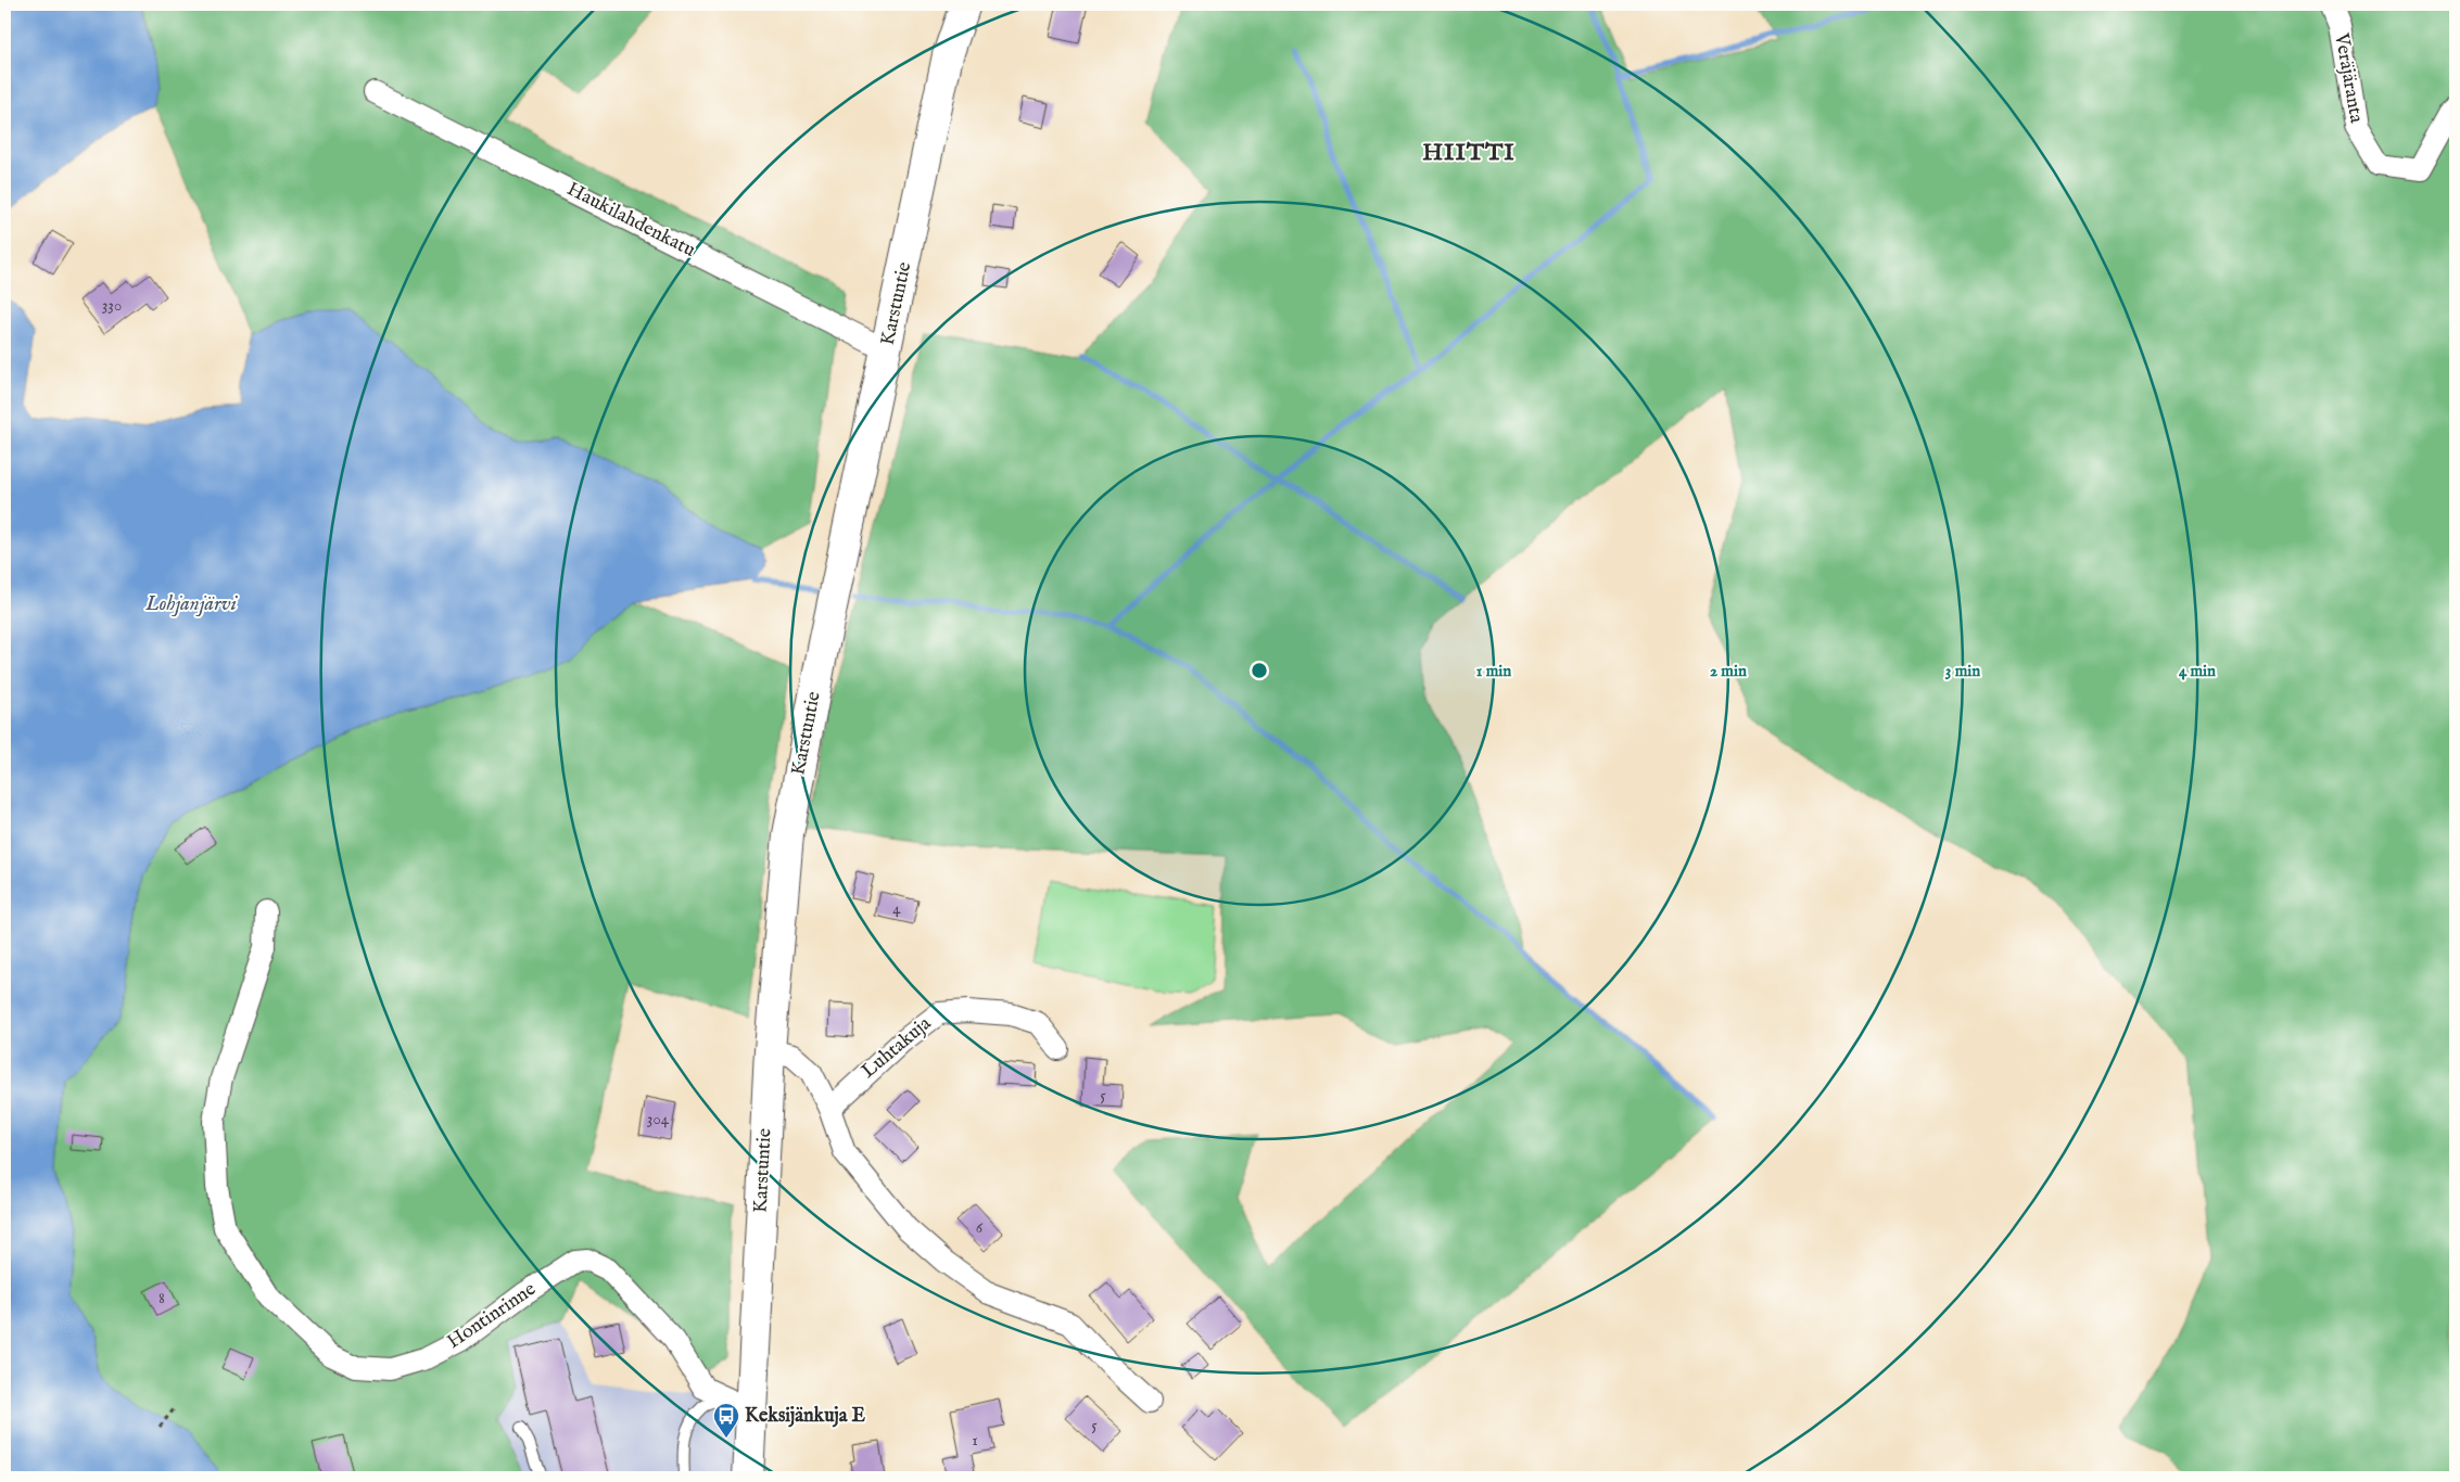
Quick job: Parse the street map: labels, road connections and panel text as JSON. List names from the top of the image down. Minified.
{"streets":{"street":["Veräjäranta","Haukilahdenkatu","Karstuntie","Luhtakuja","Hontinrinne"]},"crossings":[["Haukilahdenkatu","Karstuntie"],["Karstuntie","Hontinrinne"]],"districts":["HIITTI"],"water":["Lohjanjärvi"],"places":{"bus stop":["Keksijänkuja E"]},"house_numbers":["330","4","5","304","6","8","5","1"],"rings":["1 min","2 min","3 min","4 min"]}
